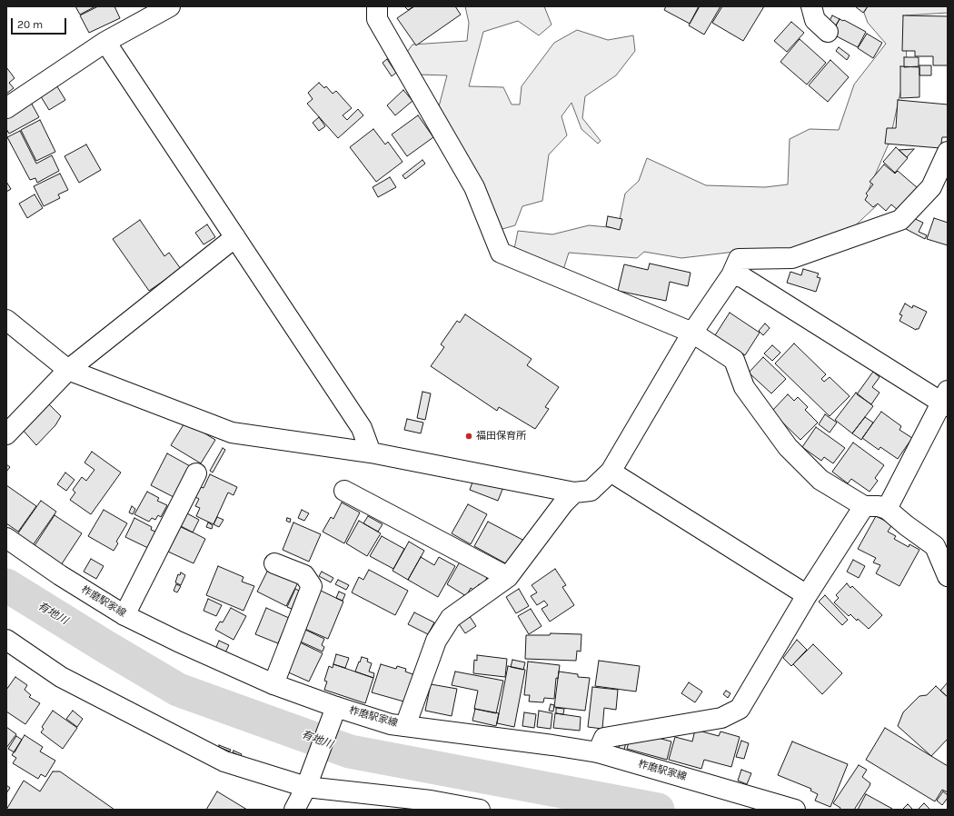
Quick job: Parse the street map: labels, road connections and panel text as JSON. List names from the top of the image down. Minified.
{"streets":{"street":["柞磨駅家線"]},"water":["有地川"],"places":["福田保育所"],"scale_bar":"20 m"}
